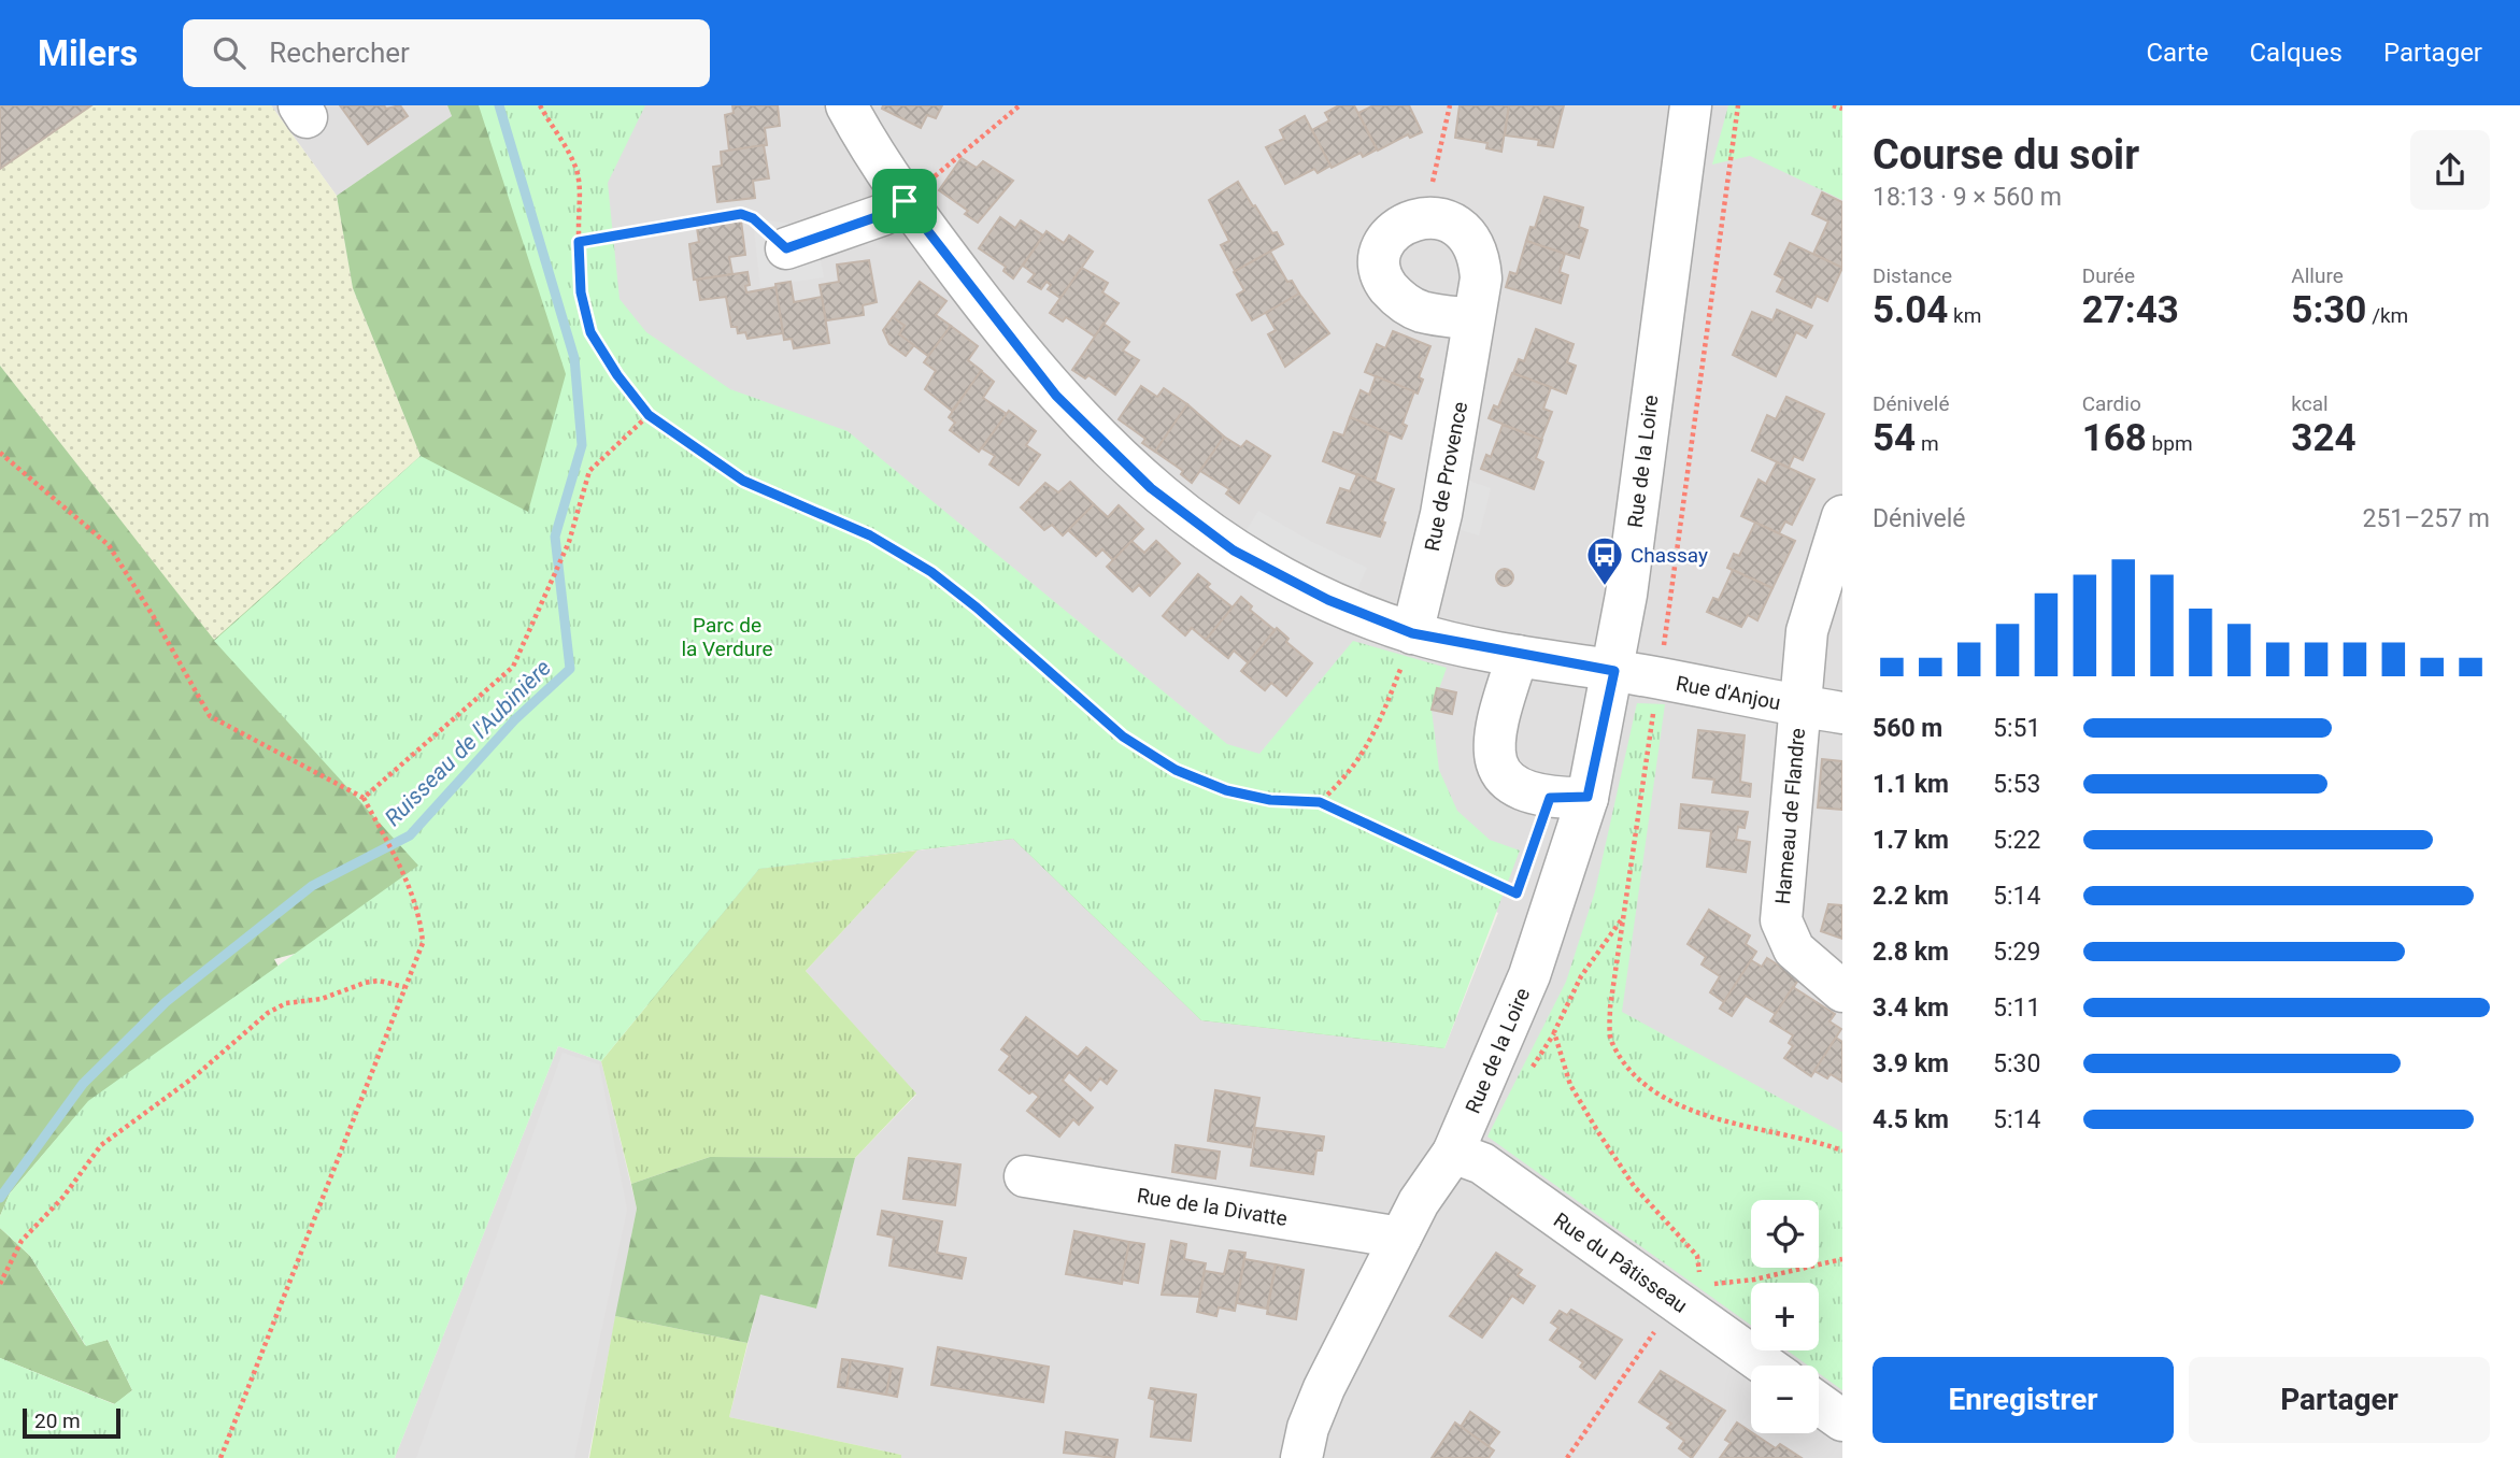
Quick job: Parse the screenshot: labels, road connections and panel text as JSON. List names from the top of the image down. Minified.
{"streets":{"street":["Rue de la Loire","Rue de Provence","Rue d'Anjou","Hameau de Flandre","Rue de la Divatte","Rue du Pâtisseau"]},"crossings":[["Rue de la Loire","Rue d'Anjou"],["Rue de la Loire","Rue de la Divatte"],["Rue de la Loire","Rue du Pâtisseau"],["Rue de Provence","Rue d'Anjou"],["Rue d'Anjou","Hameau de Flandre"]],"water":["Ruisseau de l'Aubinière"],"parks":["Parc de la Verdure"],"places":{"bus stop":["Chassay"]},"scale_bar":"20 m","page":{"header":"Milers","search":"Rechercher","nav":["Carte","Calques","Partager"],"heading":["Course du soir","18:13 · 9 × 560 m"],"stats":[["Distance","5.04 km"],["Durée","27:43"],["Allure","5:30 /km"],["Dénivelé","54 m"],["Cardio","168 bpm"],["kcal","324"]],"chart":["Dénivelé","251–257 m"],"list":[{"name":"560 m","note":"5:51"},{"name":"1.1 km","note":"5:53"},{"name":"1.7 km","note":"5:22"},{"name":"2.2 km","note":"5:14"},{"name":"2.8 km","note":"5:29"},{"name":"3.4 km","note":"5:11"},{"name":"3.9 km","note":"5:30"},{"name":"4.5 km","note":"5:14"}],"map_buttons":["+","−"],"buttons":["Enregistrer","Partager"],"scale":"20 m"}}
